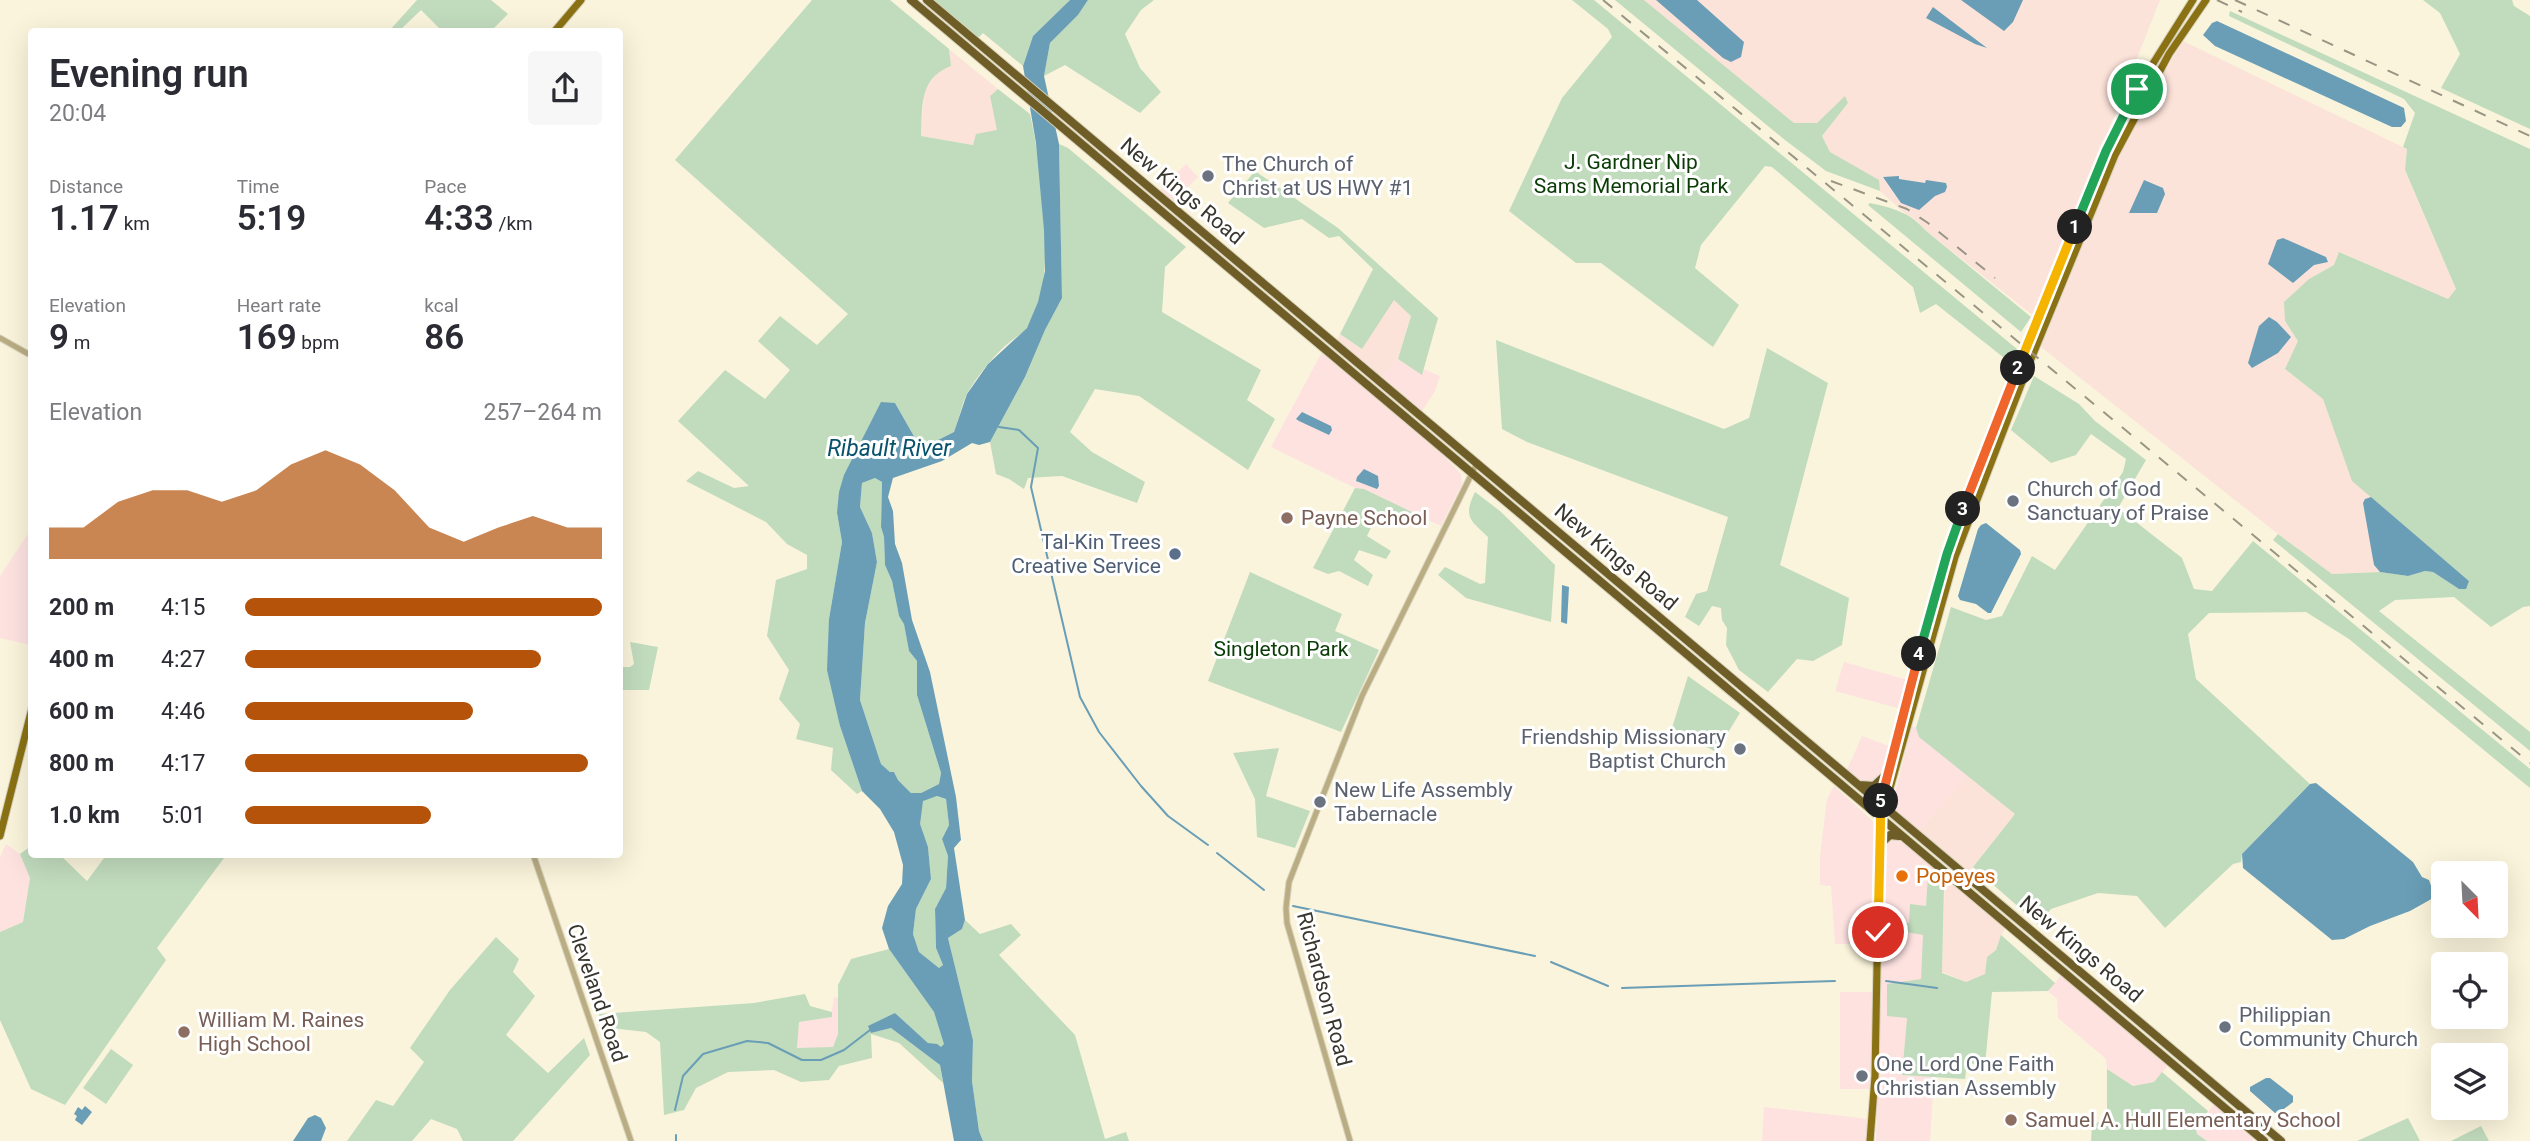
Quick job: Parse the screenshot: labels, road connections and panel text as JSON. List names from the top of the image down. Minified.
{"streets":{"highway":["New Kings Road"],"street":["Richardson Road","Cleveland Road"]},"crossings":[["New Kings Road","Richardson Road"]],"water":["Ribault River"],"parks":["J. Gardner Nip Sams Memorial Park","Singleton Park"],"places":["The Church of Christ at US HWY #1","Church of God Sanctuary of Praise","Payne School","Tal-Kin Trees Creative Service","Friendship Missionary Baptist Church","New Life Assembly Tabernacle","Popeyes","Philippian Community Church","William M. Raines High School","One Lord One Faith Christian Assembly","Samuel A. Hull Elementary School"],"north":"bottom right","page":{"heading":["Evening run","20:04"],"stats":[["Distance","1.17 km"],["Time","5:19"],["Pace","4:33 /km"],["Elevation","9 m"],["Heart rate","169 bpm"],["kcal","86"]],"pins":["1","2","3","4","5"],"chart":["Elevation","257–264 m"],"list":[{"name":"200 m","note":"4:15"},{"name":"400 m","note":"4:27"},{"name":"600 m","note":"4:46"},{"name":"800 m","note":"4:17"},{"name":"1.0 km","note":"5:01"}]}}
